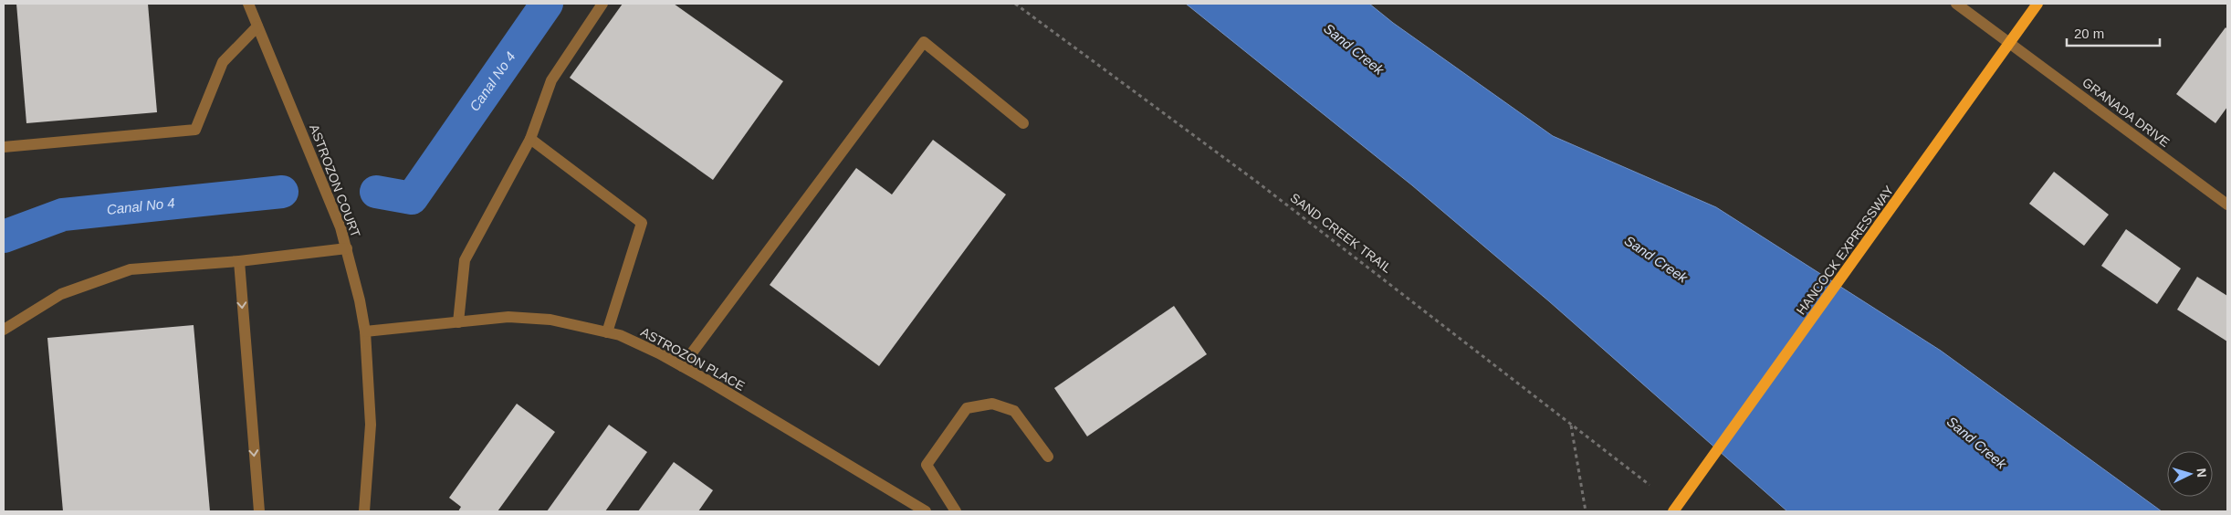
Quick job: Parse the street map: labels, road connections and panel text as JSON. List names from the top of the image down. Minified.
{"streets":{"main road":["HANCOCK EXPRESSWAY"],"street":["GRANADA DRIVE","ASTROZON COURT","ASTROZON PLACE"],"path":["SAND CREEK TRAIL"]},"crossings":[["GRANADA DRIVE","HANCOCK EXPRESSWAY"],["ASTROZON COURT","ASTROZON PLACE"]],"water":["Sand Creek","Canal No 4"],"scale_bar":"20 m","north":"right"}
